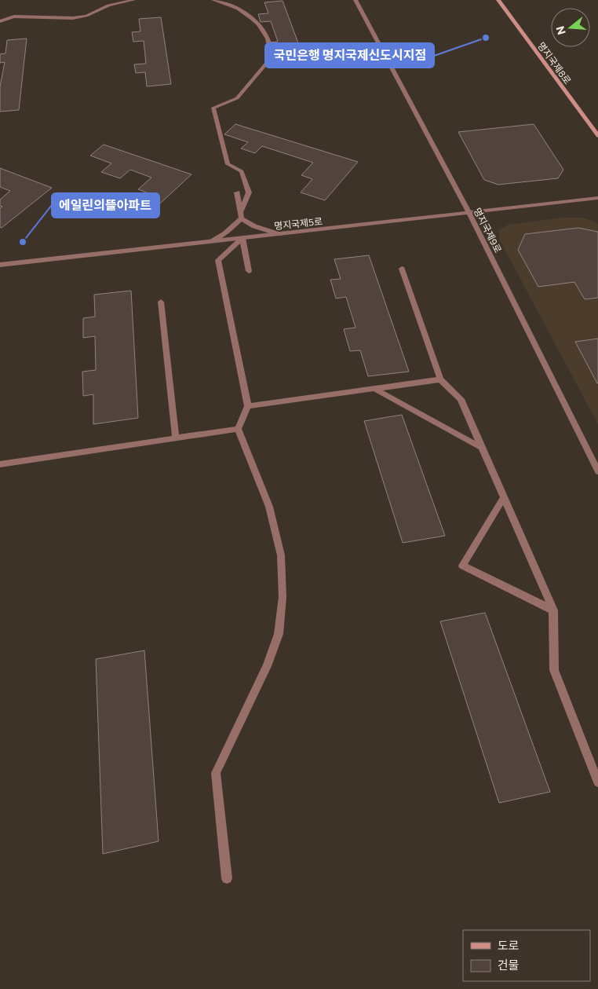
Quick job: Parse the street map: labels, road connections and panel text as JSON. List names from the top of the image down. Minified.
{"streets":{"main road":["명지국제8로"],"street":["명지국제5로","명지국제9로"]},"crossings":[["명지국제5로","명지국제9로"]],"places":["국민은행 명지국제신도시지점","에일린의뜰아파트"],"legend":["도로","건물"],"north":"left"}
